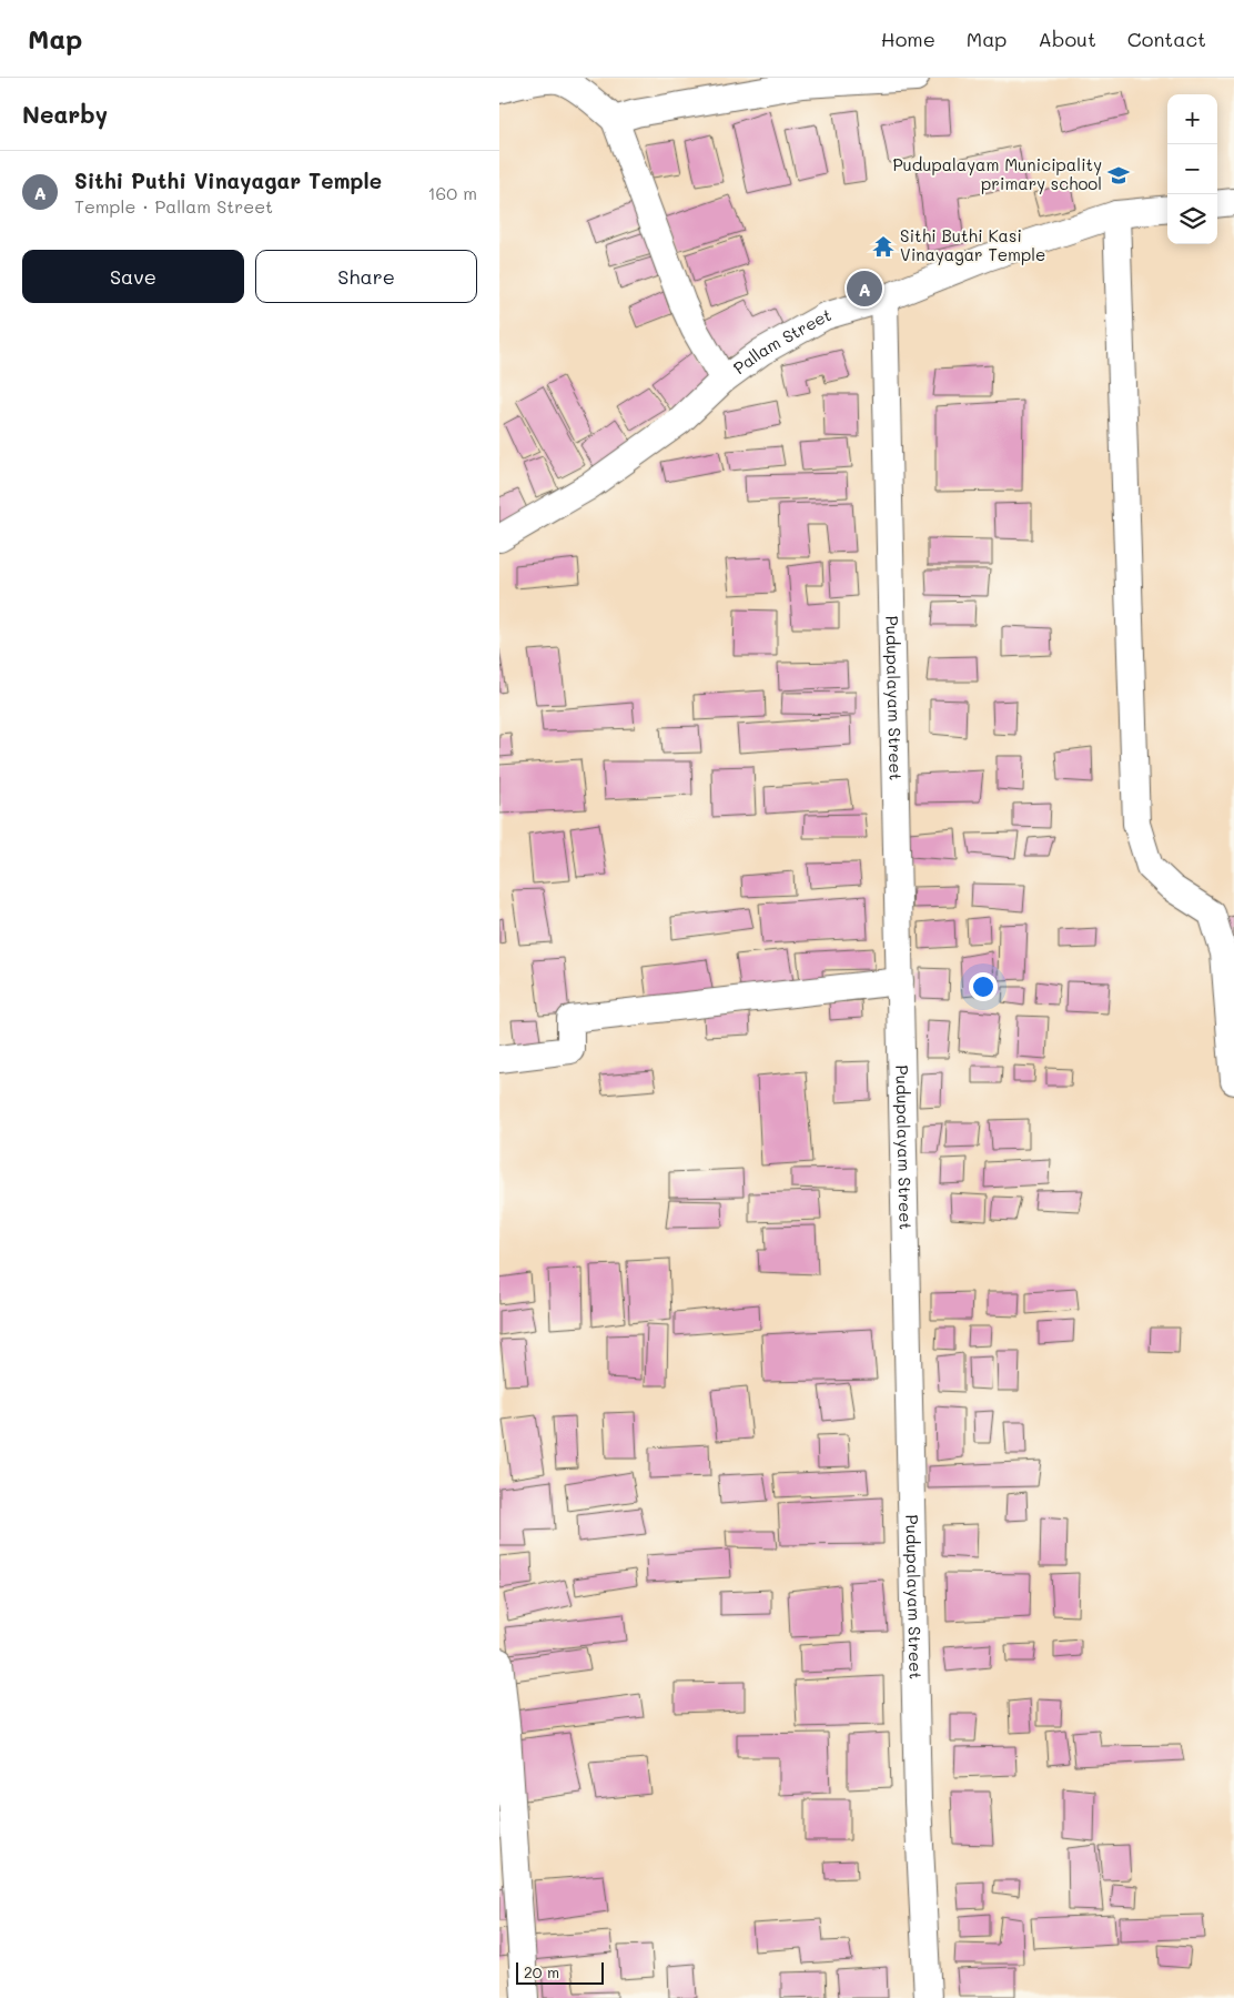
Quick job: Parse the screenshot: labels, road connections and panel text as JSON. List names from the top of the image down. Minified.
{"streets":{"street":["Pallam Street","Pudupalayam Street"]},"crossings":[["Pallam Street","Pudupalayam Street"]],"places":{"school or university":["Pudupalayam Municipality primary school"],"temple":["Sithi Buthi Kasi Vinayagar Temple"]},"scale_bar":"20 m","page":{"header":"Map","nav":["Home","Map","About","Contact"],"heading":"Nearby","map_buttons":["+","−"],"list":[{"mark":"A","name":"Sithi Puthi Vinayagar Temple","note":"Temple · Pallam Street","value":"160 m"}],"buttons":["Save","Share"],"pins":"A","scale":"20 m"}}
